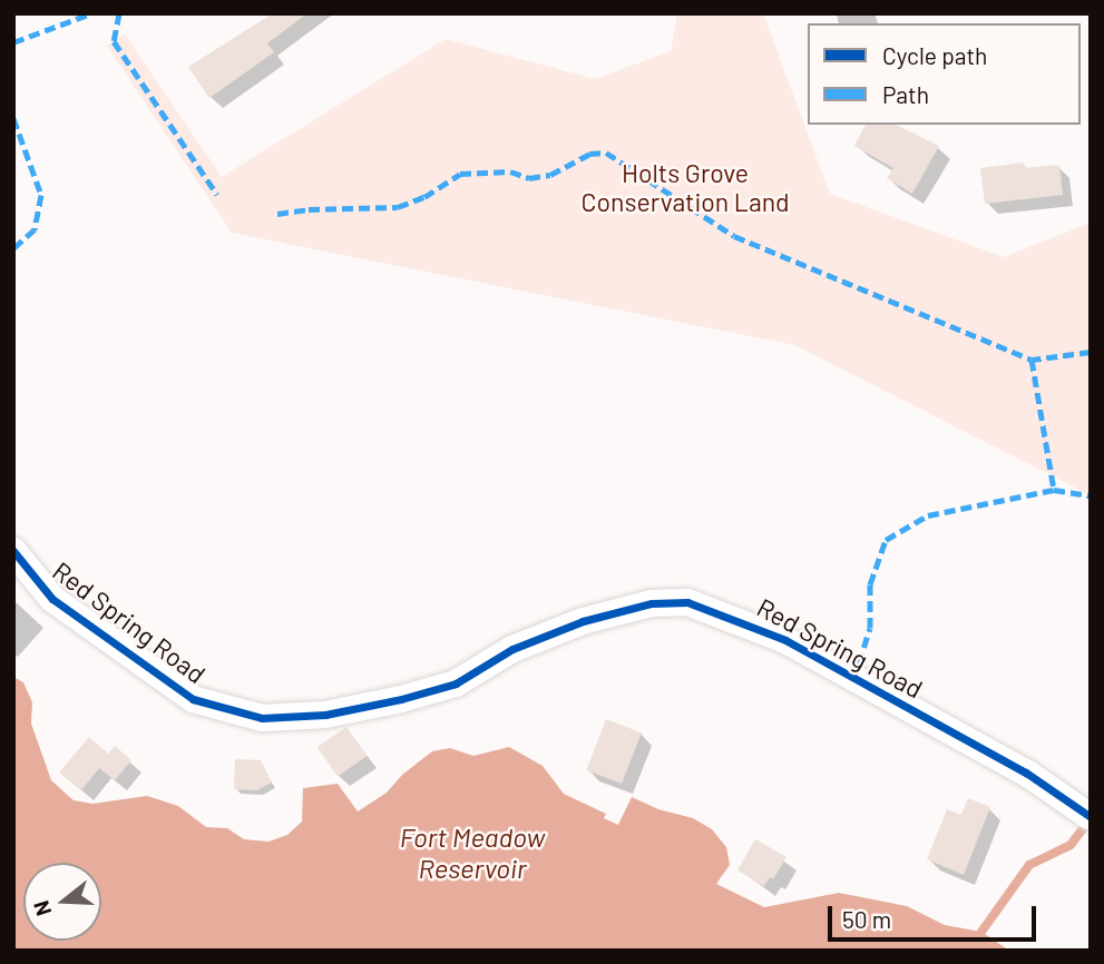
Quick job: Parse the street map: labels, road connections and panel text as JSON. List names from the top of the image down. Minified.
{"streets":{"street":["Red Spring Road"]},"water":["Fort Meadow Reservoir"],"parks":["Holts Grove Conservation Land"],"legend":["Cycle path","Path"],"scale_bar":"50 m","north":"left"}
